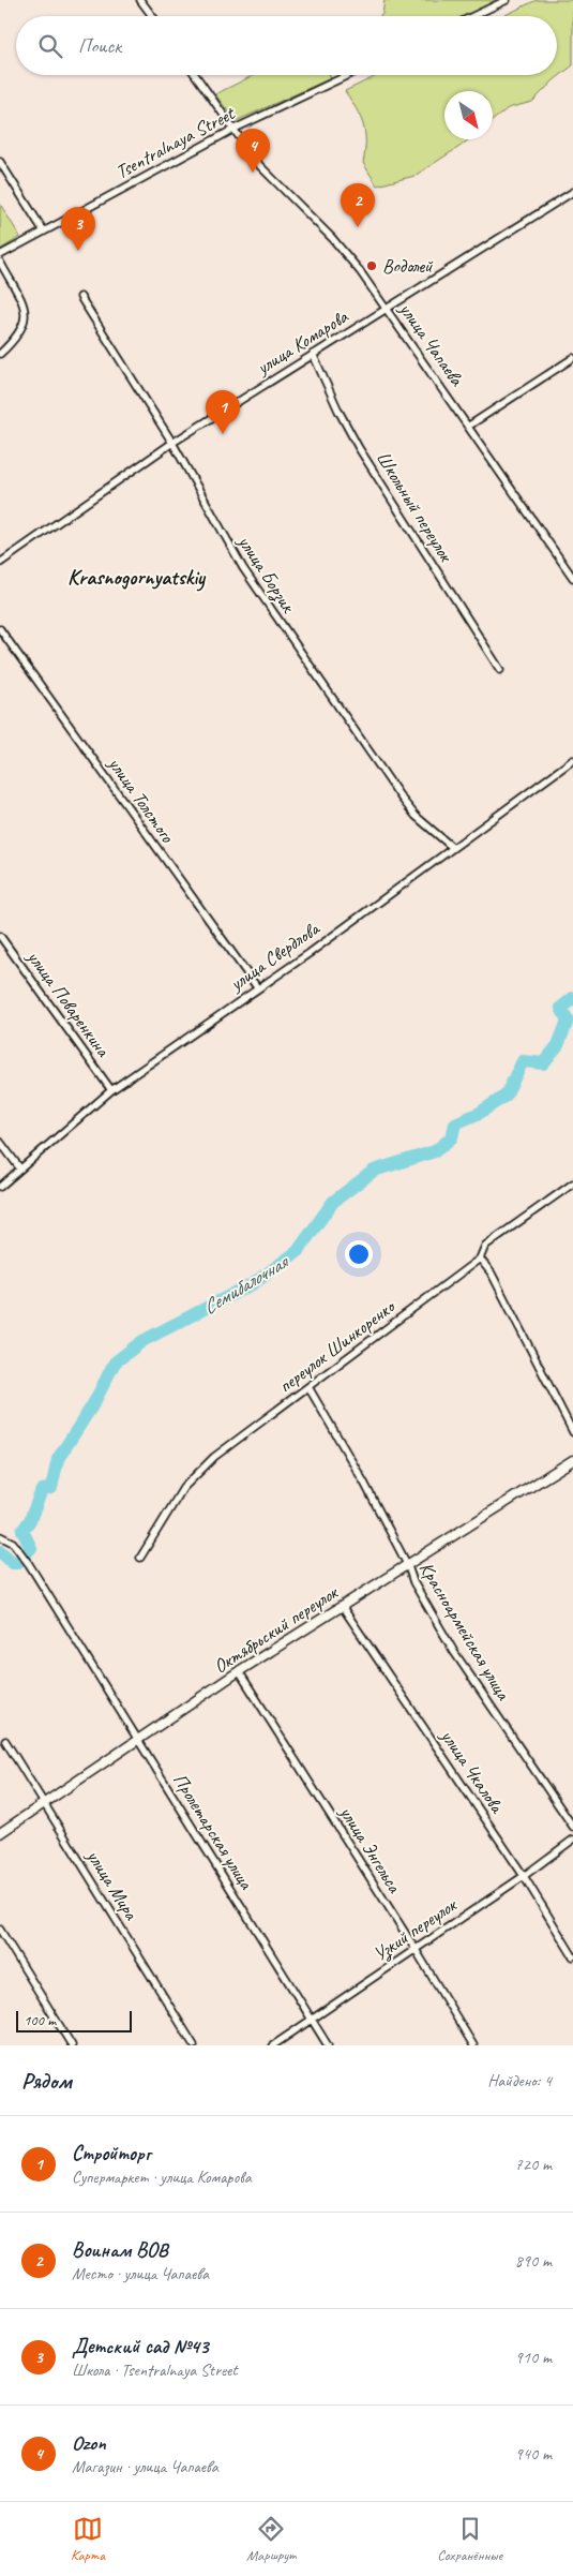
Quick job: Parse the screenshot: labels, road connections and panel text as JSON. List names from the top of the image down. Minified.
{"streets":{"street":["Tsentralnaya Street","улица Комарова","улица Чапаева","Школьный переулок","улица Борзик","улица Толстого","улица Свердлова","улица Поваренкина","переулок Шинкоренко","Октябрьский переулок","Красноармейская улица","улица Чкалова","Пролетарская улица","улица Энгельса","улица Мира","Узкий переулок"]},"crossings":[["Tsentralnaya Street","улица Чапаева"],["улица Комарова","улица Чапаева"],["улица Комарова","Школьный переулок"],["улица Комарова","улица Борзик"],["улица Борзик","улица Свердлова"],["улица Толстого","улица Свердлова"],["улица Свердлова","улица Поваренкина"],["переулок Шинкоренко","Красноармейская улица"],["Октябрьский переулок","Красноармейская улица"],["Октябрьский переулок","улица Чкалова"],["Октябрьский переулок","Пролетарская улица"],["Октябрьский переулок","улица Энгельса"],["Октябрьский переулок","улица Мира"],["улица Чкалова","Узкий переулок"],["Пролетарская улица","Узкий переулок"],["улица Энгельса","Узкий переулок"]],"districts":["Krasnogornyatskiy"],"water":["Семибалочная"],"places":["Водолей"],"scale_bar":"100 m","north":"bottom right","page":{"search":"Поиск","pins":["4","2","3","1"],"scale":"100 m","heading":["Рядом","Найдено: 4"],"list":[{"mark":"1","name":"Стройторг","note":"Супермаркет · улица Комарова","value":"720 m"},{"mark":"2","name":"Воинам ВОВ","note":"Место · улица Чапаева","value":"890 m"},{"mark":"3","name":"Детский сад №43","note":"Школа · Tsentralnaya Street","value":"910 m"},{"mark":"4","name":"Ozon","note":"Магазин · улица Чапаева","value":"940 m"}],"nav":["Карта","Маршрут","Сохранённые"]}}
